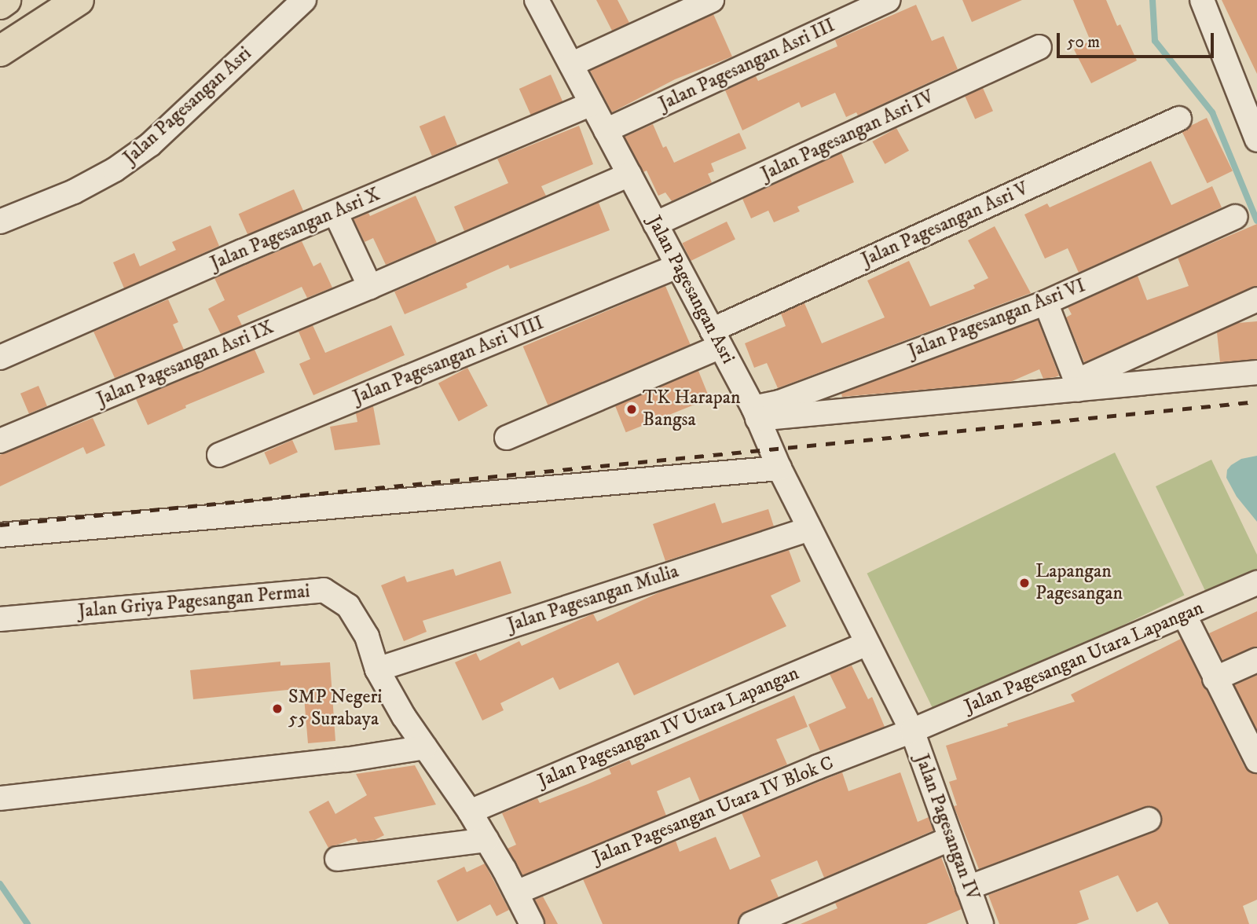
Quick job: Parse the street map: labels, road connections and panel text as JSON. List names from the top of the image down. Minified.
{"streets":{"street":["Jalan Pagesangan Asri III","Jalan Pagesangan Asri","Jalan Pagesangan Asri IV","Jalan Pagesangan Asri V","Jalan Pagesangan Asri X","Jalan Pagesangan Asri VI","Jalan Pagesangan Asri VIII","Jalan Pagesangan Asri IX","Jalan Pagesangan Mulia","Jalan Griya Pagesangan Permai","Jalan Pagesangan Utara Lapangan","Jalan Pagesangan IV Utara Lapangan","Jalan Pagesangan Utara IV Blok C","Jalan Pagesangan IV"]},"crossings":[["Jalan Pagesangan Asri III","Jalan Pagesangan Asri"],["Jalan Pagesangan Asri","Jalan Pagesangan Asri IV"],["Jalan Pagesangan Asri","Jalan Pagesangan Asri V"],["Jalan Pagesangan Asri","Jalan Pagesangan Asri X"],["Jalan Pagesangan Asri","Jalan Pagesangan Asri VI"],["Jalan Pagesangan Asri","Jalan Pagesangan Asri VIII"],["Jalan Pagesangan Asri","Jalan Pagesangan Asri IX"],["Jalan Pagesangan Asri","Jalan Pagesangan Mulia"],["Jalan Pagesangan Asri","Jalan Pagesangan Utara Lapangan"],["Jalan Pagesangan Asri","Jalan Pagesangan IV Utara Lapangan"],["Jalan Pagesangan Asri","Jalan Pagesangan Utara IV Blok C"],["Jalan Pagesangan Asri","Jalan Pagesangan IV"],["Jalan Pagesangan Mulia","Jalan Griya Pagesangan Permai"],["Jalan Griya Pagesangan Permai","Jalan Pagesangan IV Utara Lapangan"],["Jalan Griya Pagesangan Permai","Jalan Pagesangan Utara IV Blok C"],["Jalan Pagesangan Utara Lapangan","Jalan Pagesangan Utara IV Blok C"],["Jalan Pagesangan Utara Lapangan","Jalan Pagesangan IV"],["Jalan Pagesangan Utara IV Blok C","Jalan Pagesangan IV"]],"places":["TK Harapan Bangsa","Lapangan Pagesangan","SMP Negeri 55 Surabaya"],"scale_bar":"50 m"}
